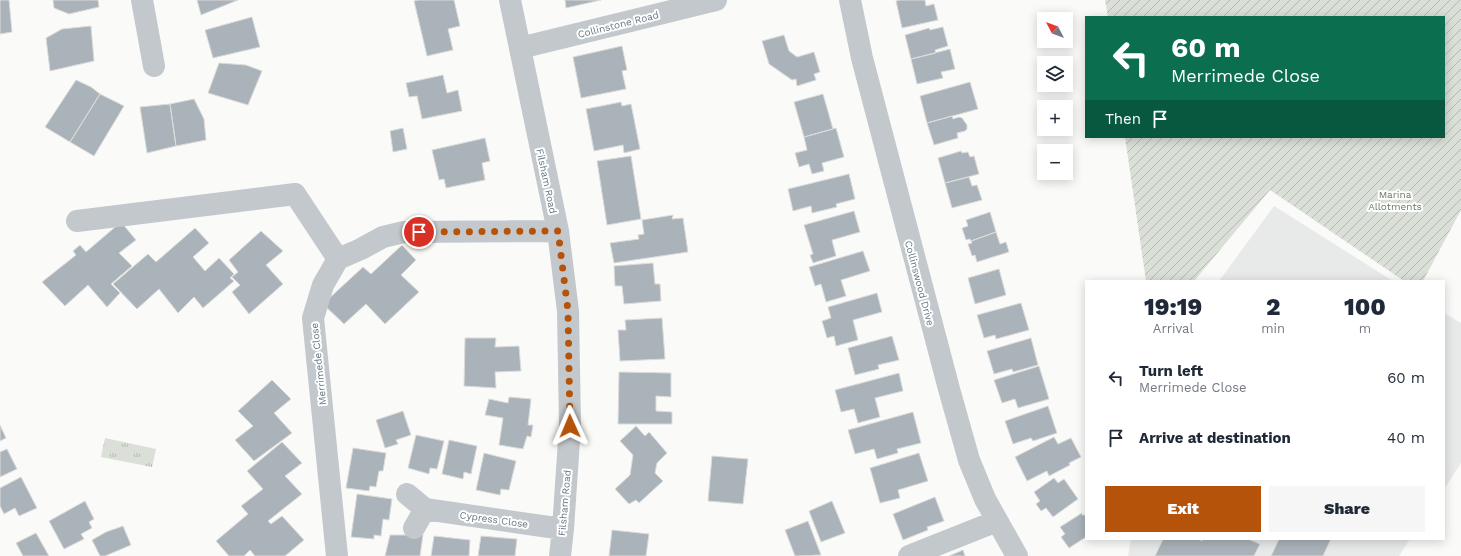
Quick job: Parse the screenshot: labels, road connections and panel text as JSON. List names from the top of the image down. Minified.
{"streets":{"street":["Collinstone Road","Filsham Road","Collinswood Drive","Merrimede Close","Cypress Close"]},"crossings":[["Collinstone Road","Filsham Road"],["Filsham Road","Cypress Close"]],"parks":["Marina Allotments"],"north":"top left","page":{"map_buttons":["+","−"],"turn":["60 m","Merrimede Close"],"then":"Then","eta":["19:19","Arrival","2","min","100","m"],"list":[{"name":"Turn left","note":"Merrimede Close","value":"60 m"},{"name":"Arrive at destination","value":"40 m"}],"buttons":["Exit","Share"]}}
